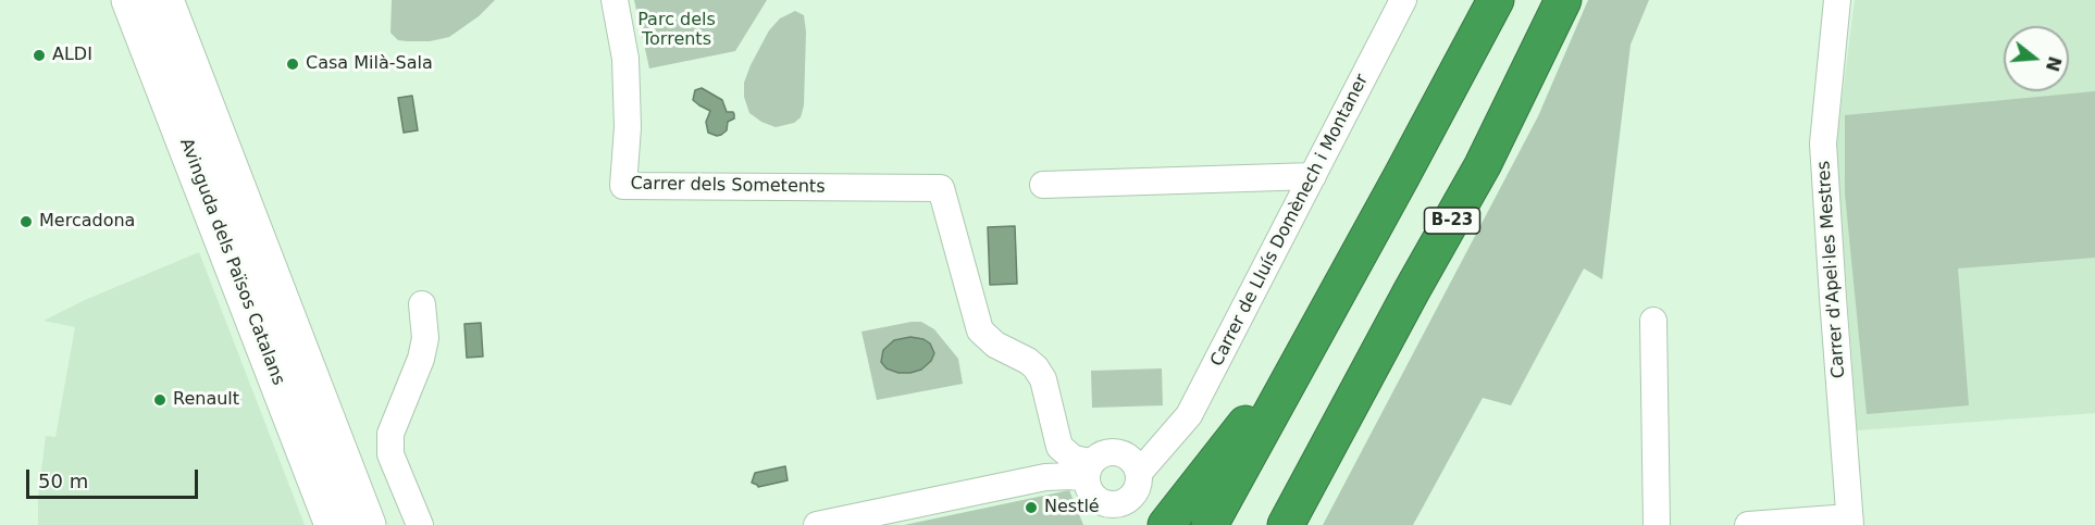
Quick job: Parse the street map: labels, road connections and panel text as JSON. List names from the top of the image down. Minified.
{"streets":{"highway":["B-23"],"street":["Carrer dels Sometents","Carrer de Lluís Domènech i Montaner","Avinguda dels Països Catalans","Carrer d'Apel·les Mestres"]},"crossings":[["Carrer dels Sometents","Carrer de Lluís Domènech i Montaner"]],"parks":["Parc dels Torrents"],"places":["ALDI","Casa Milà-Sala","Mercadona","Renault","Nestlé"],"scale_bar":"50 m","north":"right"}
